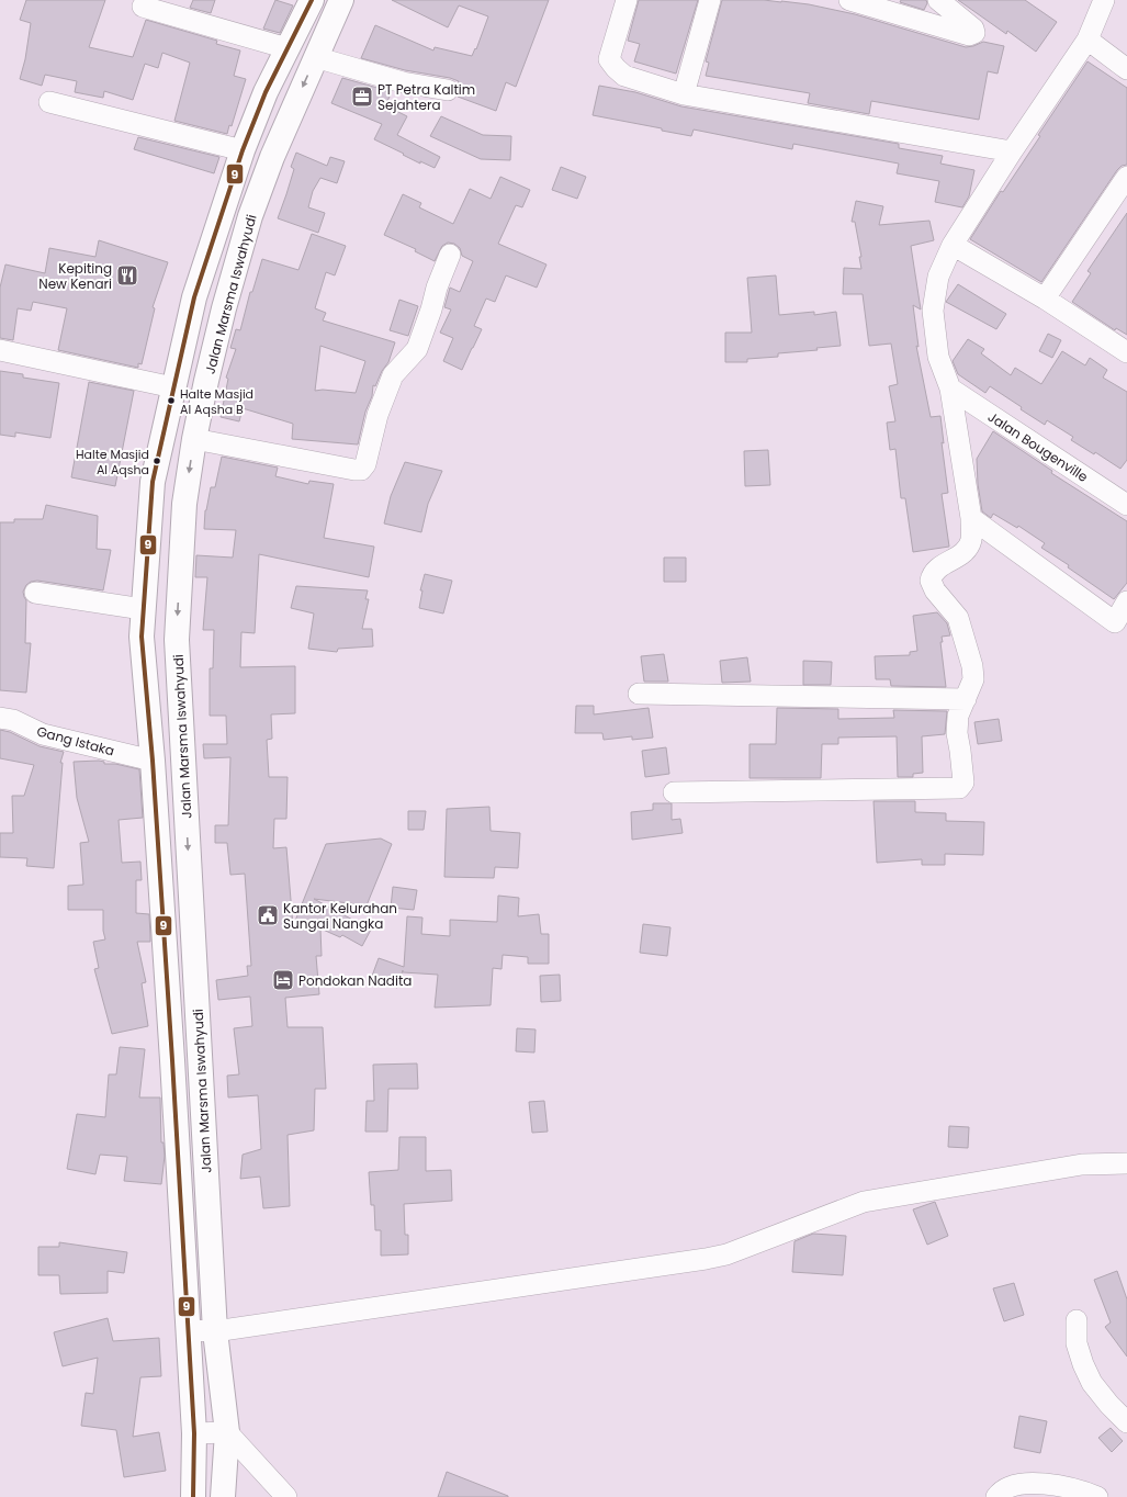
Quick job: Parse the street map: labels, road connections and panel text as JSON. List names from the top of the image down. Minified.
{"streets":{"highway":["Jalan Marsma Iswahyudi"],"street":["Jalan Bougenville","Gang Istaka"]},"crossings":[["Jalan Marsma Iswahyudi","Gang Istaka"]],"places":{"office":["PT Petra Kaltim Sejahtera"],"restaurant":["Kepiting New Kenari"],"other":["Halte Masjid Al Aqsha B","Halte Masjid Al Aqsha"],"public building":["Kantor Kelurahan Sungai Nangka"],"hotel":["Pondokan Nadita"]},"lines":["transit line 9"]}
